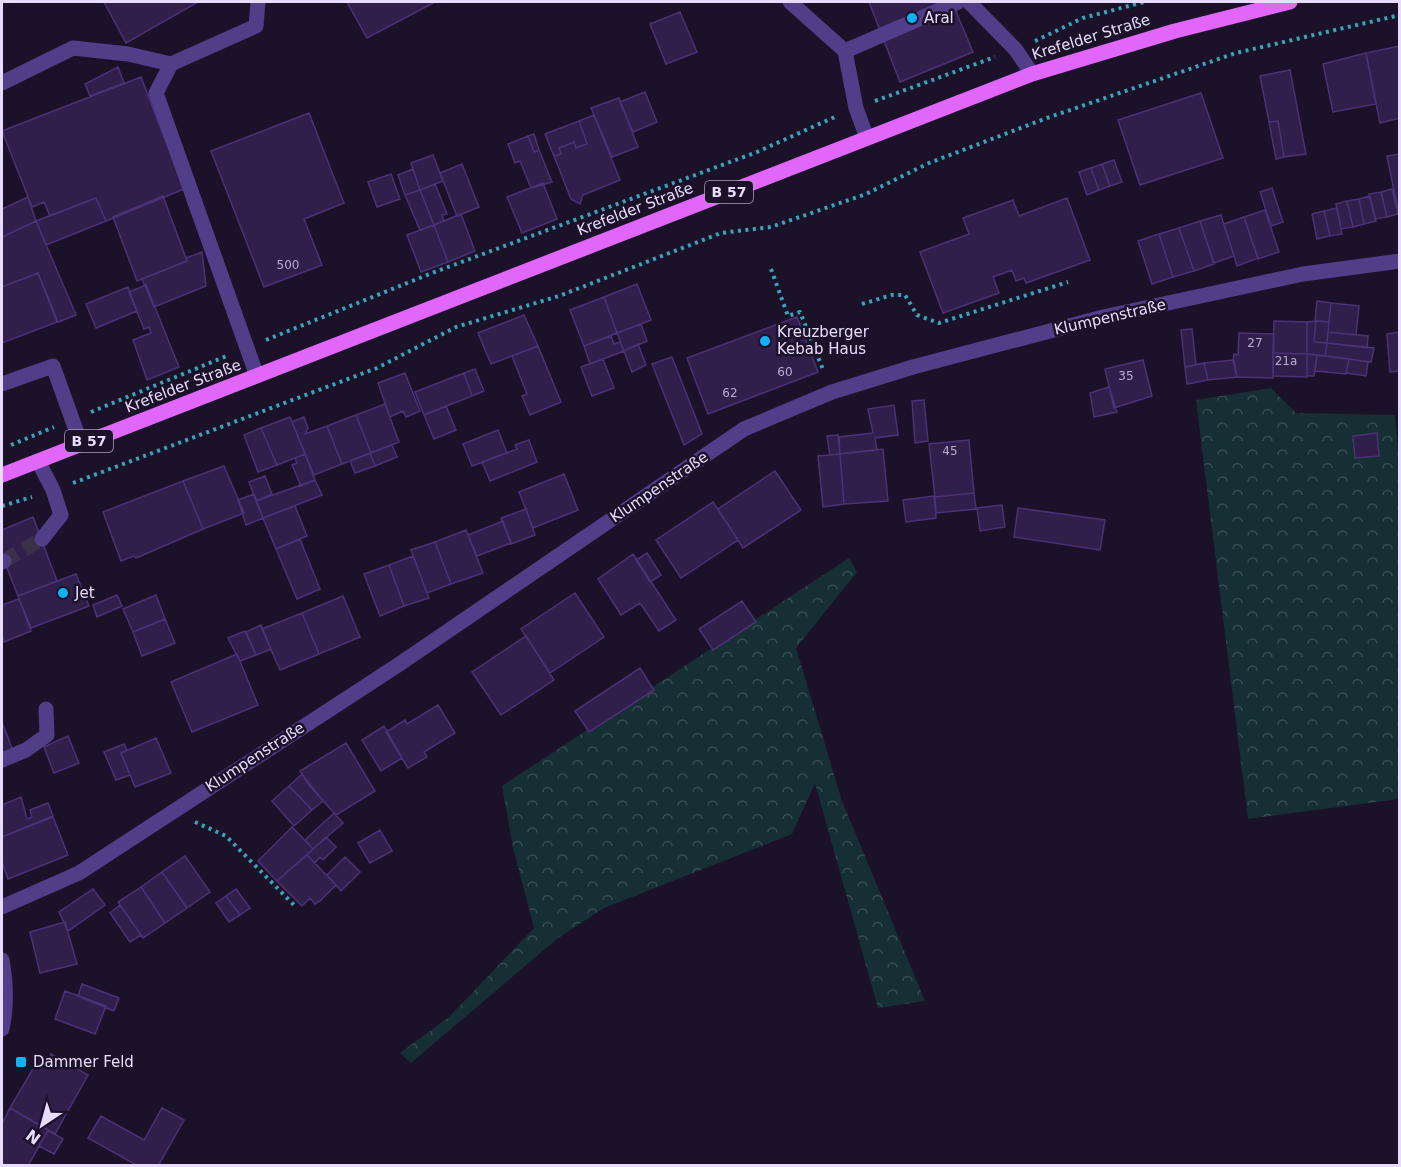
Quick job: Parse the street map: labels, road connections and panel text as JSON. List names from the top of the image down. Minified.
{"streets":{"main road":["Krefelder Straße","B 57"],"street":["Klumpenstraße"]},"places":{"other":["Aral","Kreuzberger Kebab Haus","Jet"],"transit":["Dammer Feld"]},"house_numbers":["500","27","21a","60","35","62","45"],"north":"bottom left"}
